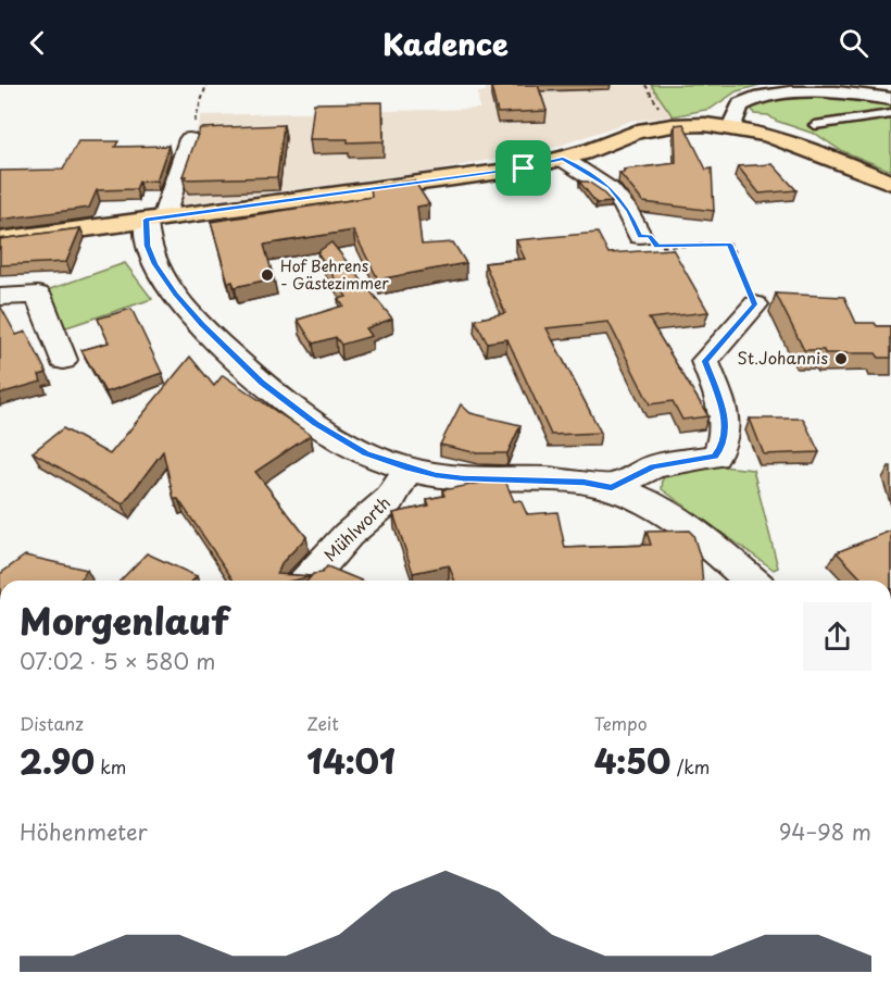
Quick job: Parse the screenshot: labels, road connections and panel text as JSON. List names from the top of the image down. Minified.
{"streets":{"street":["Mühlworth"]},"places":["Hof Behrens - Gästezimmer","St.Johannis"],"page":{"header":"Kadence","heading":["Morgenlauf","07:02 · 5 × 580 m"],"stats":[["Distanz","2.90 km"],["Zeit","14:01"],["Tempo","4:50 /km"]],"chart":["Höhenmeter","94–98 m"]}}
